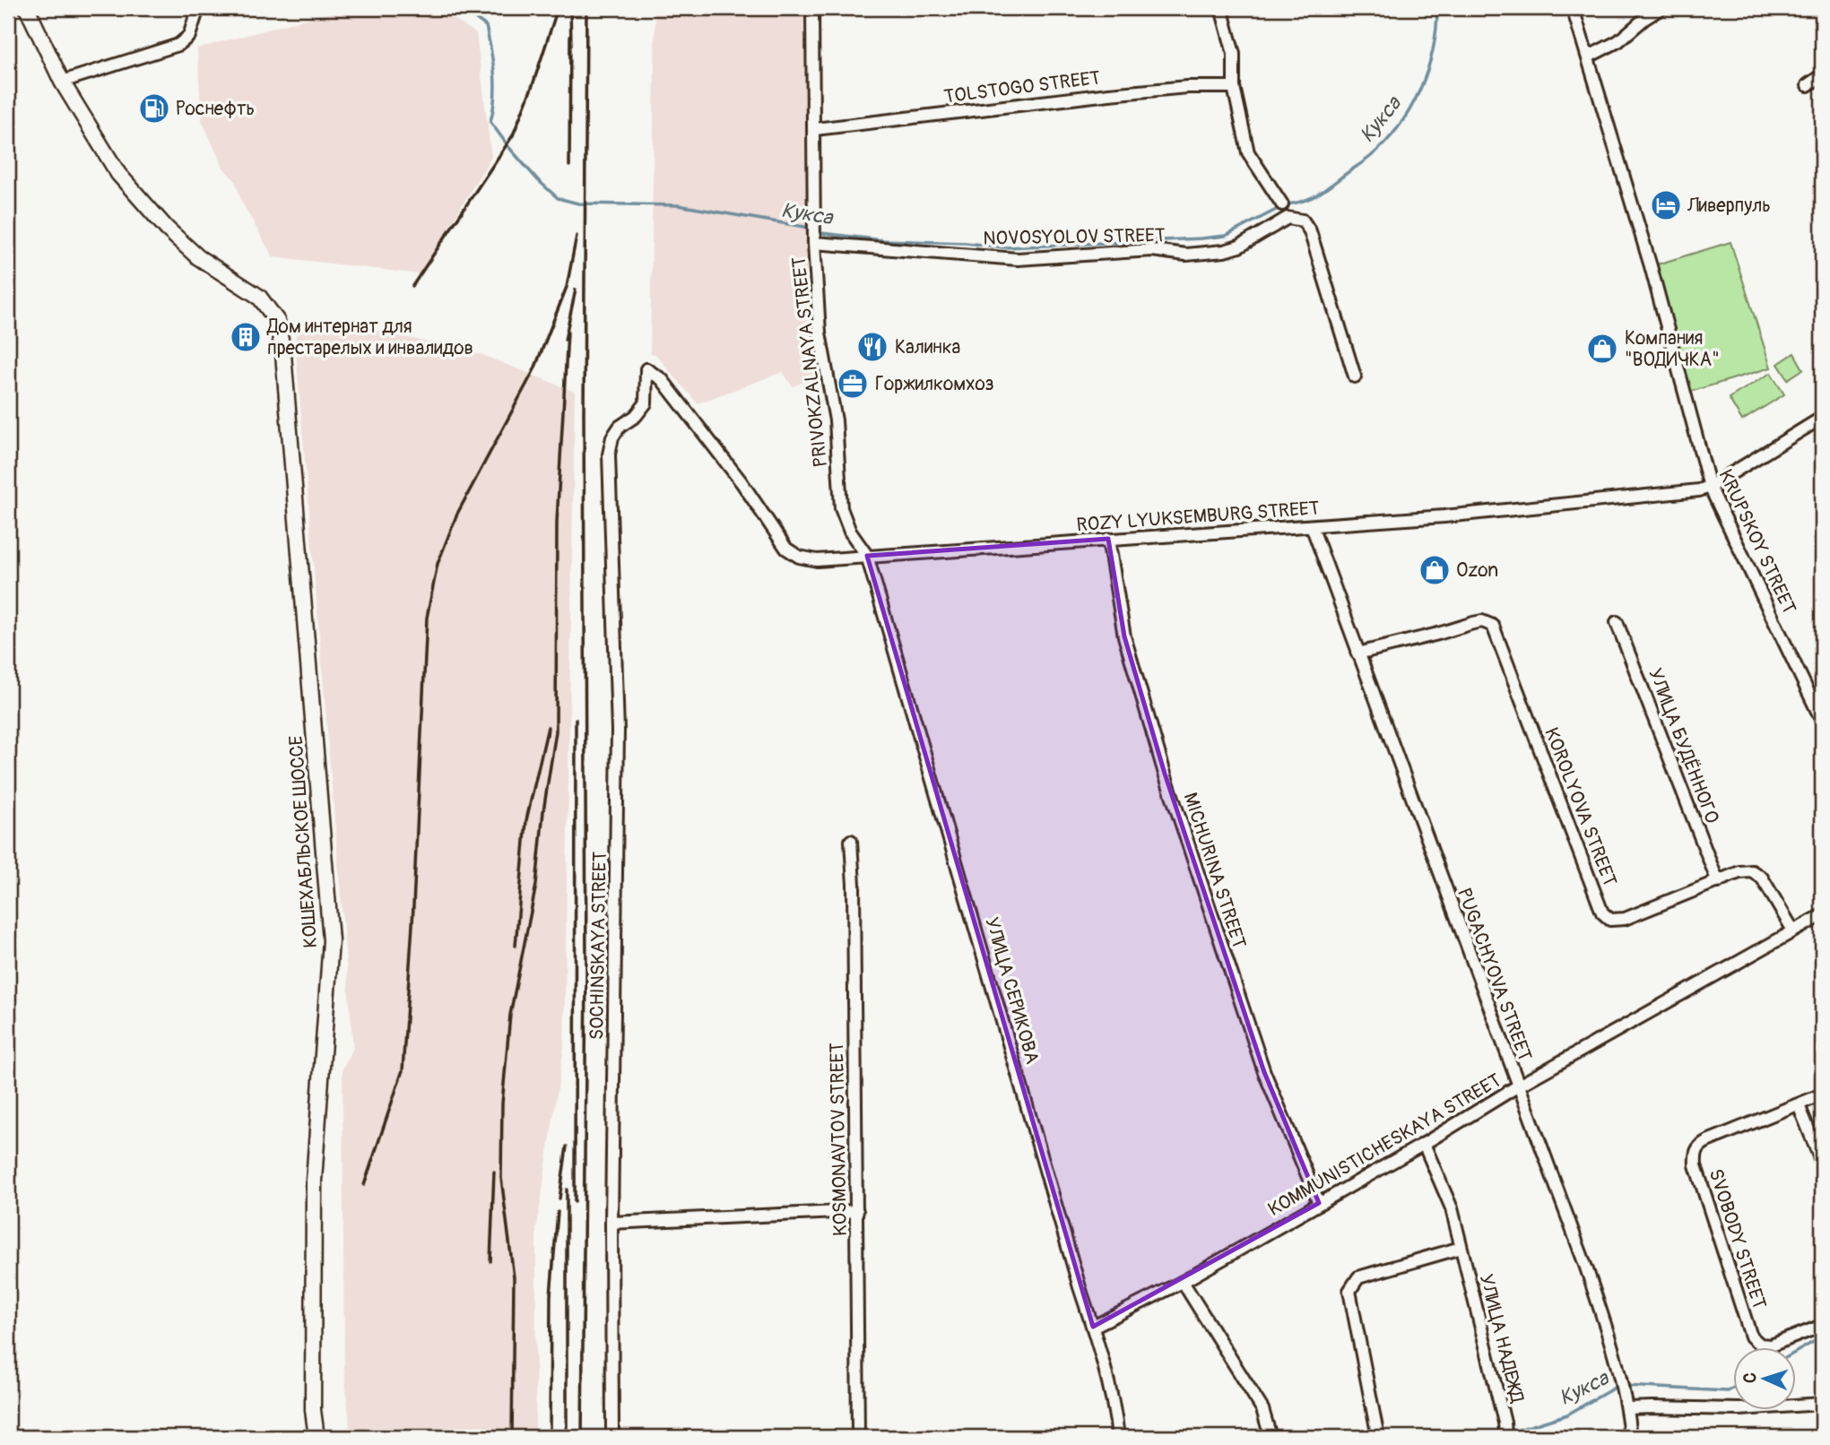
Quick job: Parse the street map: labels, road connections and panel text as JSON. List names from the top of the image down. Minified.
{"streets":{"main road":["КОШЕХАБЛЬСКОЕ ШОССЕ"],"street":["TOLSTOGO STREET","NOVOSYOLOV STREET","PRIVOKZALNAYA STREET","ROZY LYUKSEMBURG STREET","KRUPSKOY STREET","УЛИЦА БУДЁННОГО","KOROLYOVA STREET","MICHURINA STREET","SOCHINSKAYA STREET","PUGACHYOVA STREET","УЛИЦА СЕРИКОВА","KOSMONAVTOV STREET","KOMMUNISTICHESKAYA STREET","SVOBODY STREET","УЛИЦА НАДЕЖД"]},"crossings":[["TOLSTOGO STREET","PRIVOKZALNAYA STREET"],["NOVOSYOLOV STREET","PRIVOKZALNAYA STREET"],["PRIVOKZALNAYA STREET","ROZY LYUKSEMBURG STREET"],["PRIVOKZALNAYA STREET","УЛИЦА СЕРИКОВА"],["ROZY LYUKSEMBURG STREET","KRUPSKOY STREET"],["ROZY LYUKSEMBURG STREET","MICHURINA STREET"],["ROZY LYUKSEMBURG STREET","SOCHINSKAYA STREET"],["ROZY LYUKSEMBURG STREET","PUGACHYOVA STREET"],["ROZY LYUKSEMBURG STREET","УЛИЦА СЕРИКОВА"],["УЛИЦА БУДЁННОГО","KOROLYOVA STREET"],["KOROLYOVA STREET","PUGACHYOVA STREET"],["KOROLYOVA STREET","KOMMUNISTICHESKAYA STREET"],["MICHURINA STREET","KOMMUNISTICHESKAYA STREET"],["PUGACHYOVA STREET","KOMMUNISTICHESKAYA STREET"],["УЛИЦА СЕРИКОВА","KOMMUNISTICHESKAYA STREET"],["KOMMUNISTICHESKAYA STREET","УЛИЦА НАДЕЖД"]],"water":["Кукса"],"places":{"fuel station":["Роснефть"],"hotel":["Ливерпуль"],"building":["Дом интернат для престарелых и инвалидов"],"restaurant":["Калинка"],"shop":["Компания \"ВОДИЧКА\"","Ozon"],"office":["Горжилкомхоз"]},"north":"left"}
